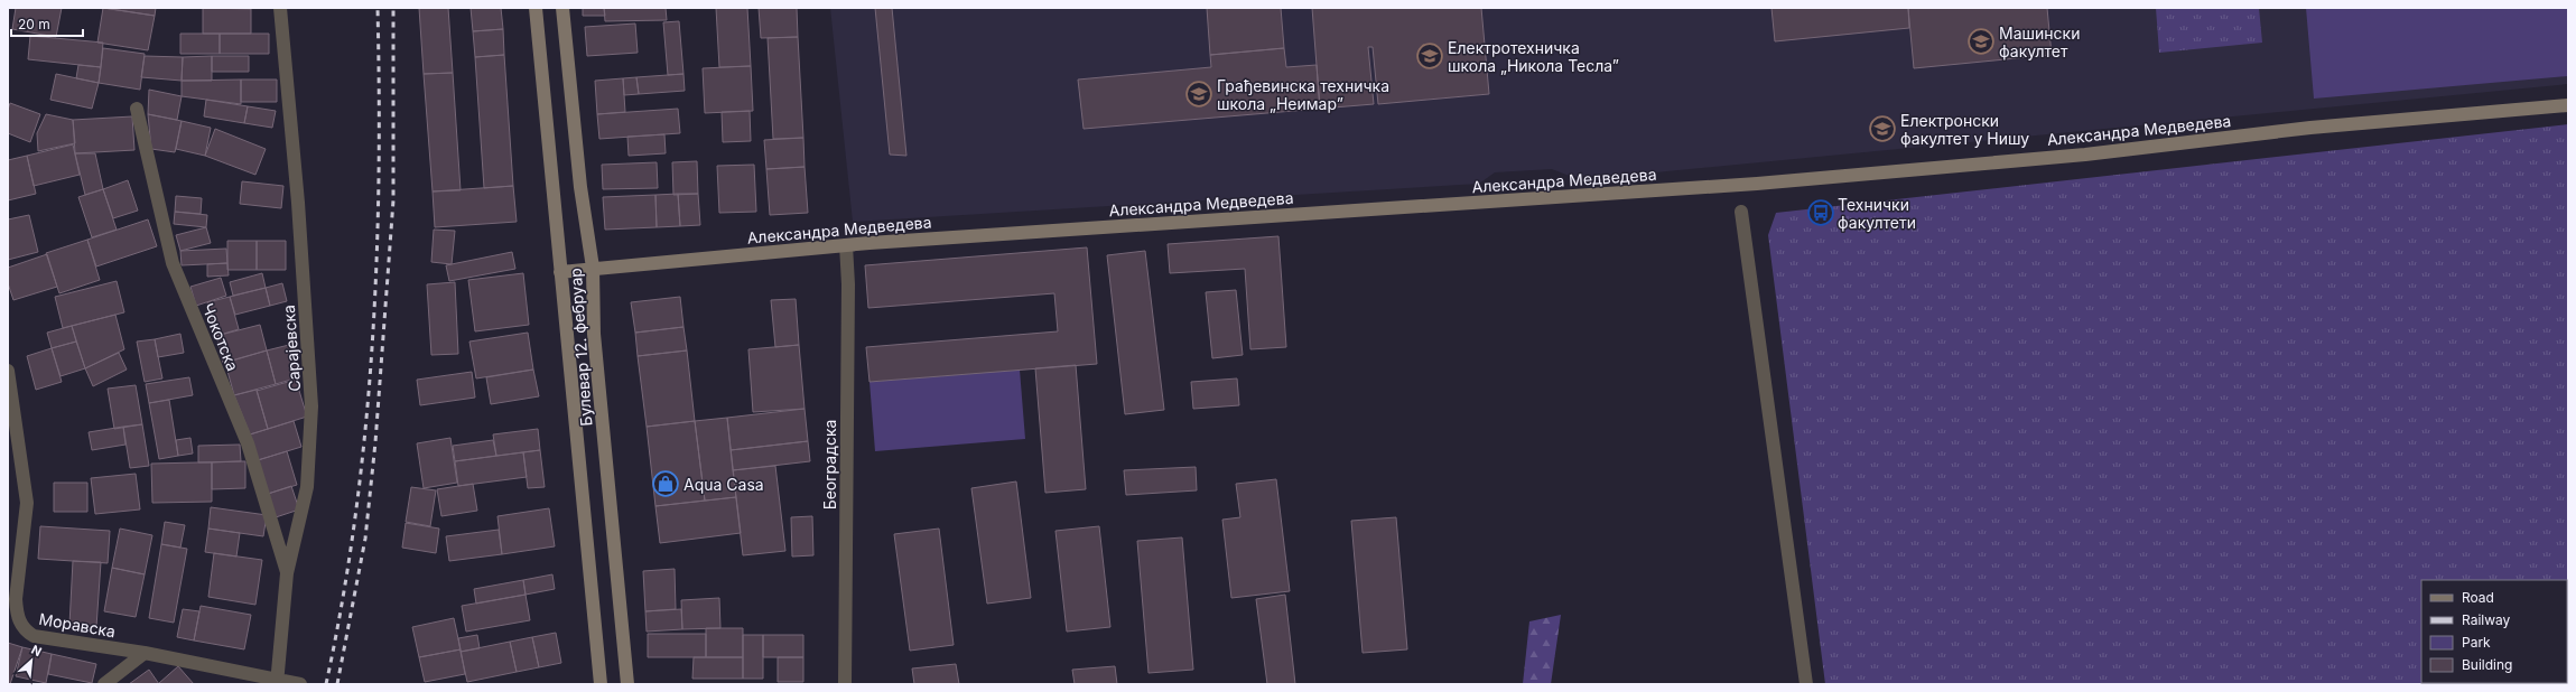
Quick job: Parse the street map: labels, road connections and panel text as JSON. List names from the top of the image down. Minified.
{"streets":{"main road":["Александра Медведева","Булевар 12. фебруар"],"street":["Чокотска","Сарајевска","Београдска","Моравска"]},"crossings":[["Александра Медведева","Булевар 12. фебруар"],["Александра Медведева","Београдска"],["Чокотска","Сарајевска"],["Сарајевска","Моравска"]],"places":{"school or university":["Машински факултет","Електротехничка школа „Никола Тесла”","Грађевинска техничка школа „Неимар”","Електронски факултет у Нишу"],"bus stop":["Технички факултети"],"shop":["Aqua Casa"]},"legend":["Road","Railway","Park","Building"],"scale_bar":"20 m","north":"top right"}
